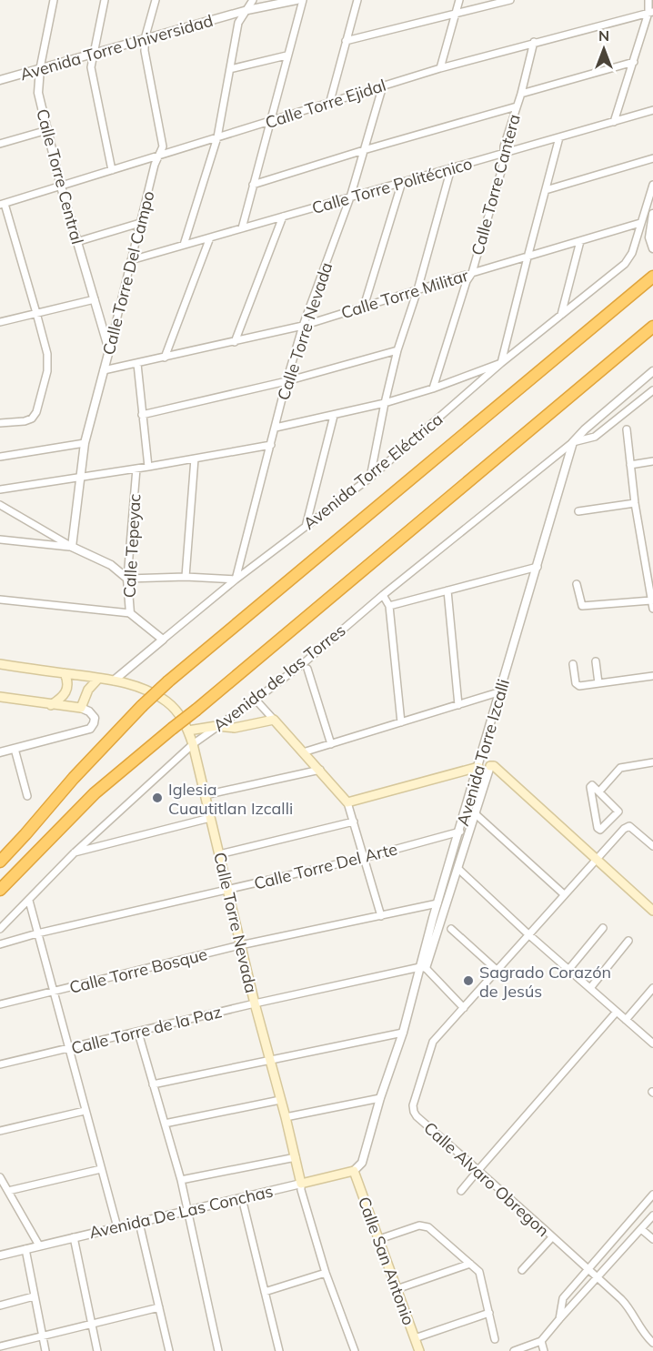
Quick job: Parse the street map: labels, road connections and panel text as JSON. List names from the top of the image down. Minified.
{"streets":{"main road":["Calle Torre Nevada","Avenida De Las Conchas","Calle San Antonio"],"street":["Avenida Torre Universidad","Calle Torre Ejidal","Calle Torre Central","Calle Torre Cantera","Calle Torre Politécnico","Calle Torre Del Campo","Calle Torre Militar","Avenida Torre Eléctrica","Calle Tepeyac","Avenida de las Torres","Avenida Torre Izcalli","Calle Torre Del Arte","Calle Torre Bosque","Calle Torre de la Paz","Calle Alvaro Obregon"]},"crossings":[["Avenida Torre Universidad","Calle Torre Central"],["Avenida Torre Universidad","Calle Torre Del Campo"],["Calle Torre Ejidal","Calle Torre Central"],["Calle Torre Ejidal","Calle Torre Cantera"],["Calle Torre Ejidal","Calle Torre Del Campo"],["Calle Torre Ejidal","Calle Torre Nevada"],["Calle Torre Central","Calle Torre Del Campo"],["Calle Torre Cantera","Calle Torre Politécnico"],["Calle Torre Cantera","Calle Torre Militar"],["Calle Torre Politécnico","Calle Torre Del Campo"],["Calle Torre Politécnico","Calle Torre Nevada"],["Calle Torre Del Campo","Calle Torre Militar"],["Calle Torre Militar","Calle Torre Nevada"],["Calle Torre Militar","Avenida Torre Eléctrica"],["Calle Torre Nevada","Avenida Torre Eléctrica"],["Calle Torre Nevada","Avenida de las Torres"],["Calle Torre Nevada","Calle Torre Del Arte"],["Calle Torre Nevada","Calle Torre Bosque"],["Calle Torre Nevada","Calle Torre de la Paz"],["Calle Torre Nevada","Avenida De Las Conchas"],["Avenida Torre Eléctrica","Calle Tepeyac"],["Avenida de las Torres","Avenida Torre Izcalli"],["Avenida Torre Izcalli","Calle Torre Del Arte"],["Avenida Torre Izcalli","Calle Torre Bosque"],["Avenida Torre Izcalli","Calle Torre de la Paz"],["Avenida Torre Izcalli","Avenida De Las Conchas"],["Avenida Torre Izcalli","Calle San Antonio"],["Avenida De Las Conchas","Calle San Antonio"]],"places":["Iglesia Cuautitlan Izcalli","Sagrado Corazón de Jesús"],"north":"top"}
